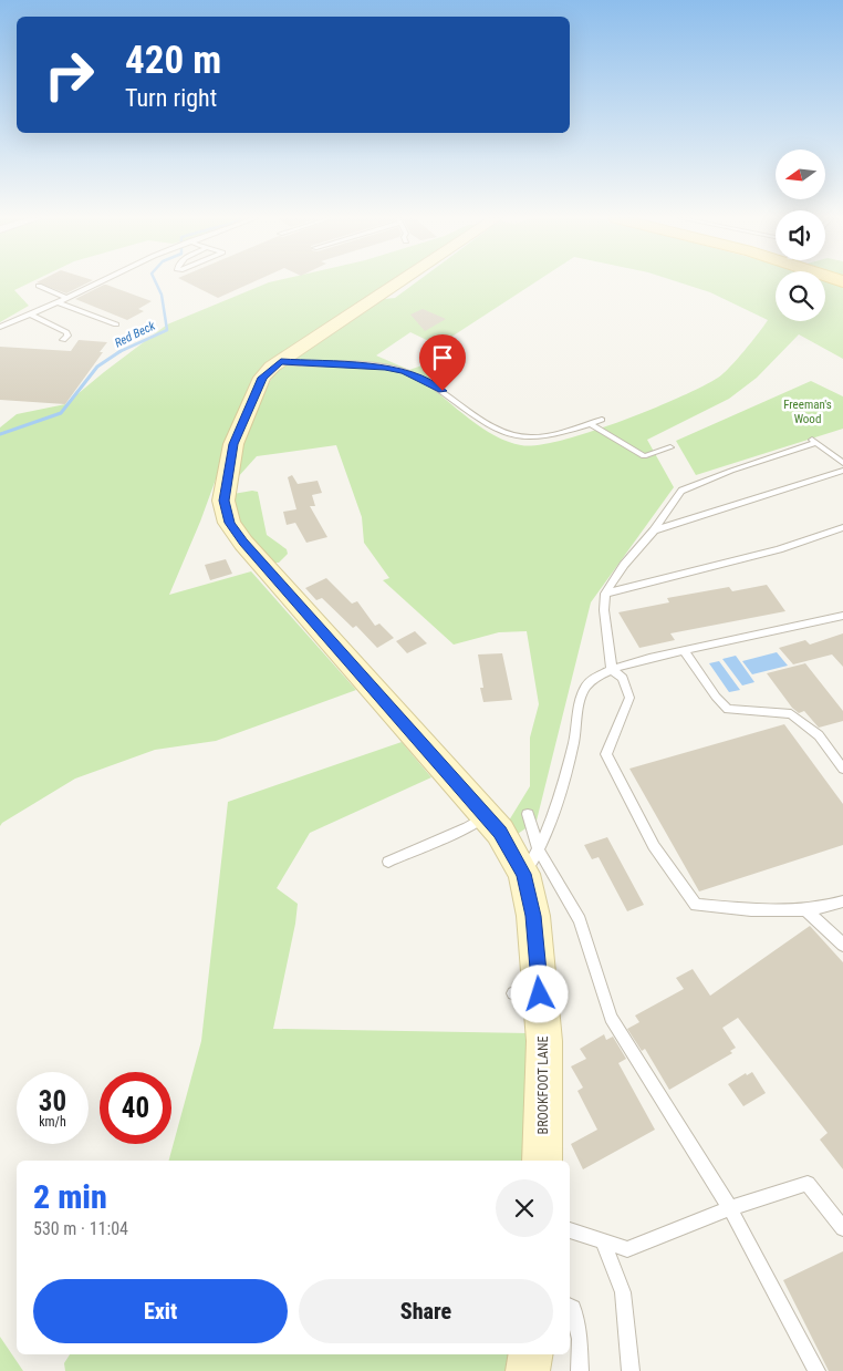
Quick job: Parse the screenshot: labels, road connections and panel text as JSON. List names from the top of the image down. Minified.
{"streets":{"street":["BROOKFOOT LANE"]},"water":["Red Beck"],"parks":["Freeman's Wood"],"north":"left","page":{"turn":["420 m","Turn right"],"speed":"30 km/h","limit":"40","heading":["2 min","530 m · 11:04"],"buttons":["Exit","Share"]}}
